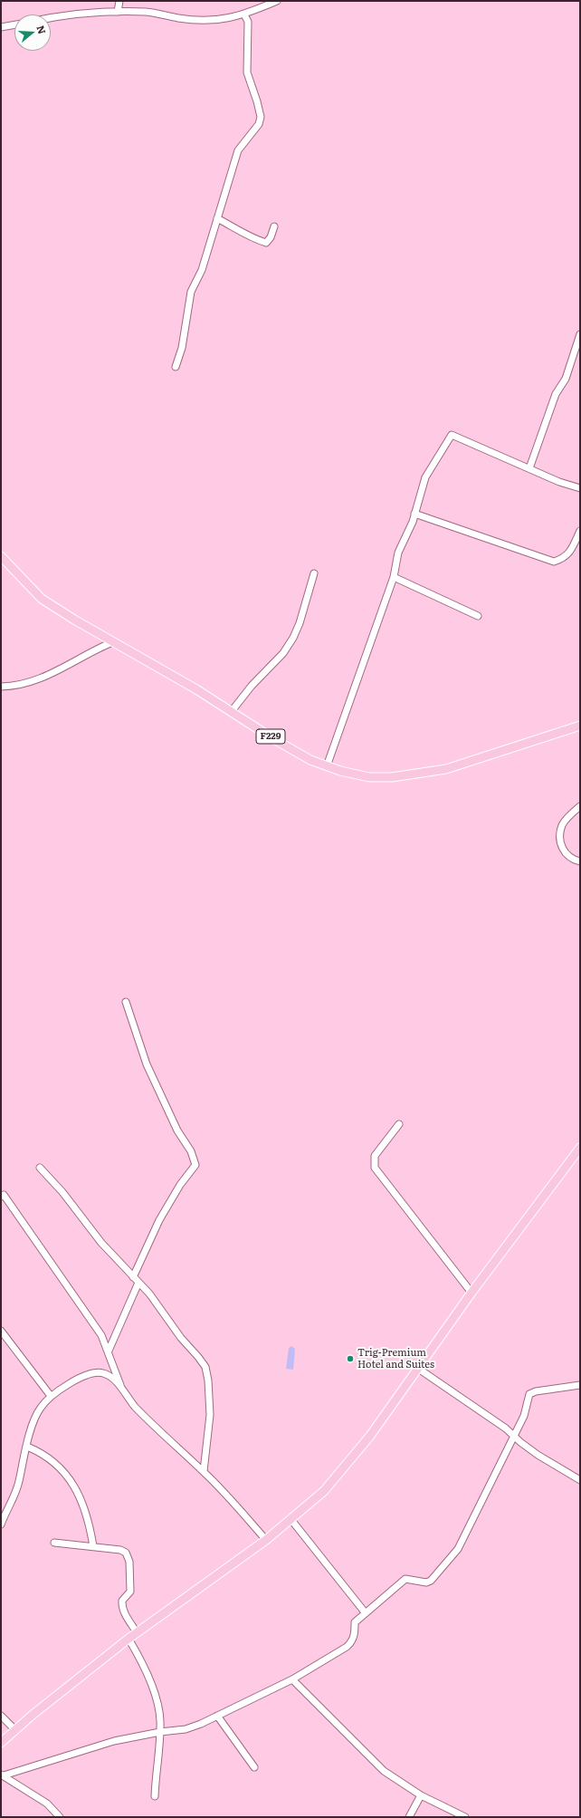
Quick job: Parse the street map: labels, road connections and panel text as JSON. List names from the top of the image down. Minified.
{"streets":{"main road":["F229"]},"places":["Trig-Premium Hotel and Suites"],"north":"right"}
